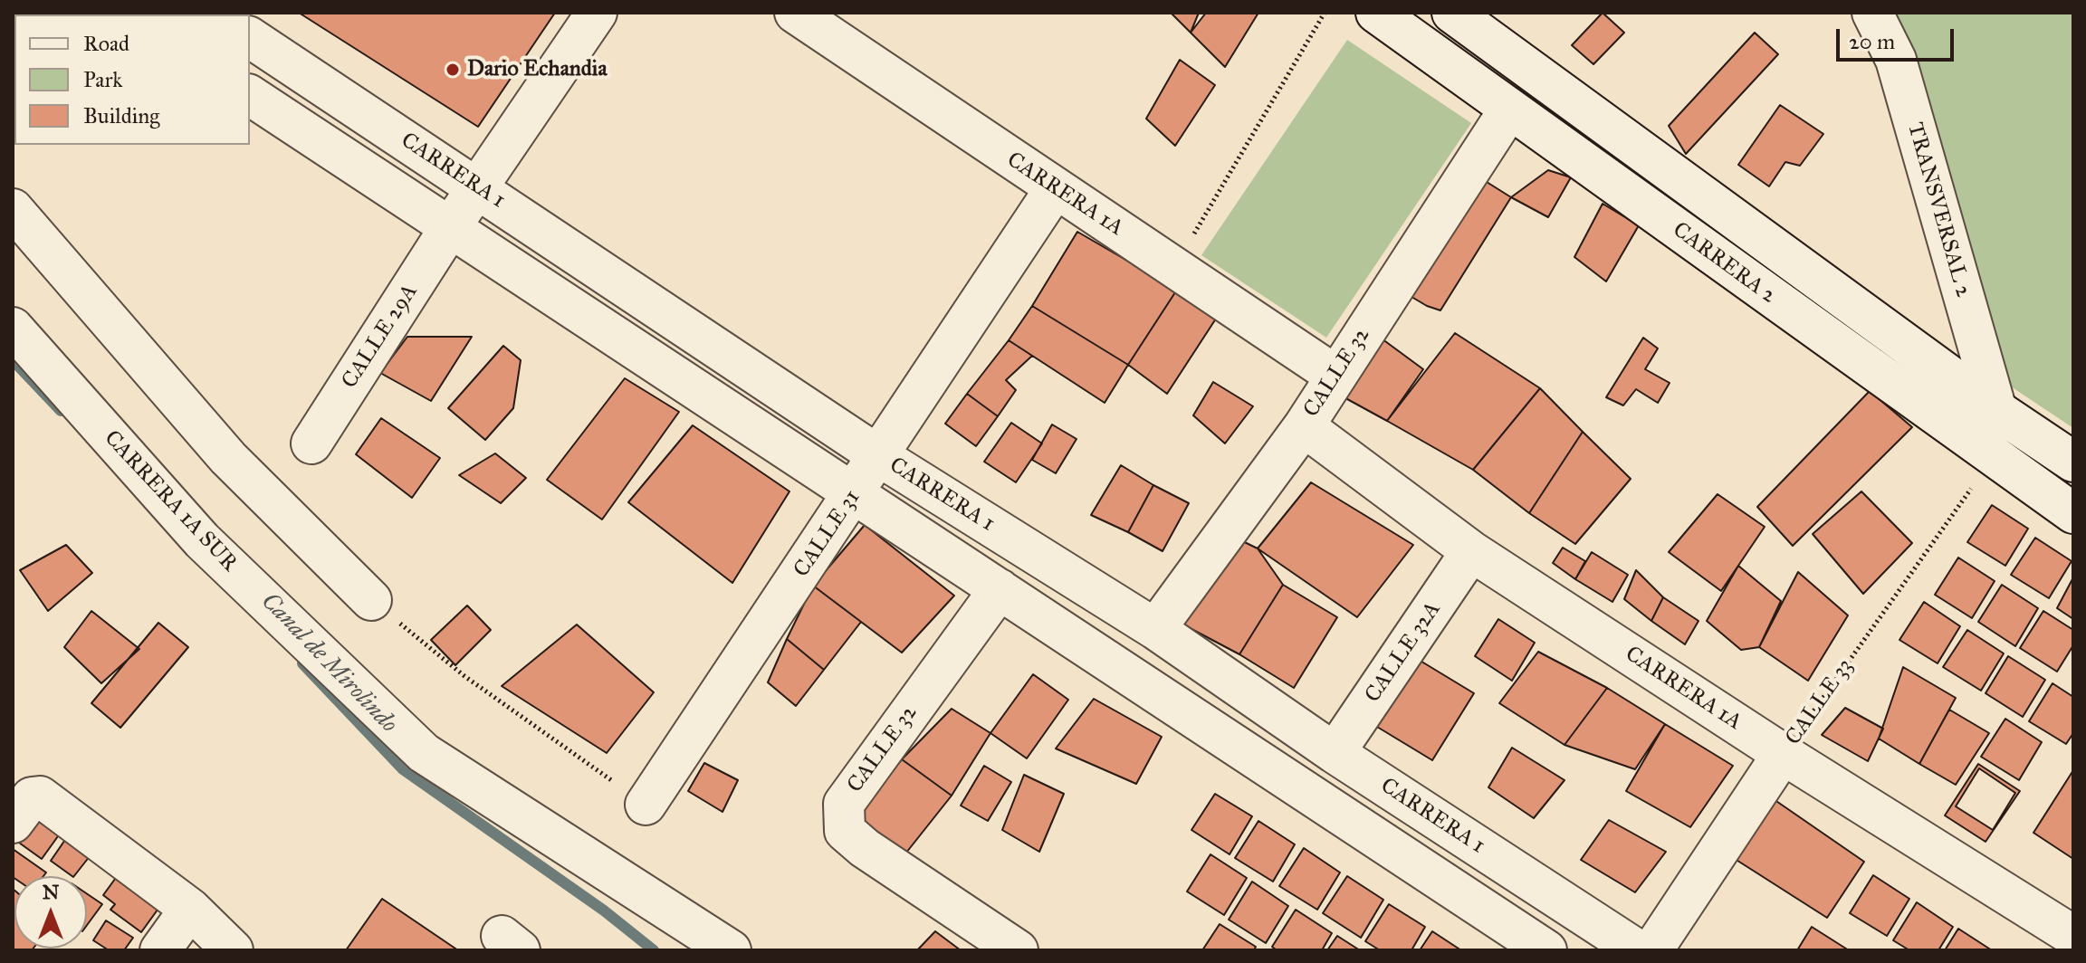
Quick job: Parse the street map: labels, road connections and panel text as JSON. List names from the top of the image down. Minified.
{"streets":{"street":["CARRERA 1","CARRERA 1A","TRANSVERSAL 2","CARRERA 2","CALLE 29A","CALLE 32","CARRERA 1A SUR","CALLE 31","CALLE 32A","CALLE 33"]},"crossings":[["CARRERA 1","CALLE 29A"],["CARRERA 1","CALLE 32"],["CARRERA 1","CALLE 31"],["CARRERA 1","CALLE 32A"],["CARRERA 1A","CALLE 32"],["CARRERA 1A","CALLE 31"],["CARRERA 1A","CALLE 32A"],["CARRERA 1A","CALLE 33"],["TRANSVERSAL 2","CARRERA 2"],["CARRERA 2","CALLE 32"],["CARRERA 2","CALLE 33"]],"water":["Canal de Mirolindo"],"places":["Dario Echandia"],"legend":["Road","Park","Building"],"scale_bar":"20 m","north":"top"}
